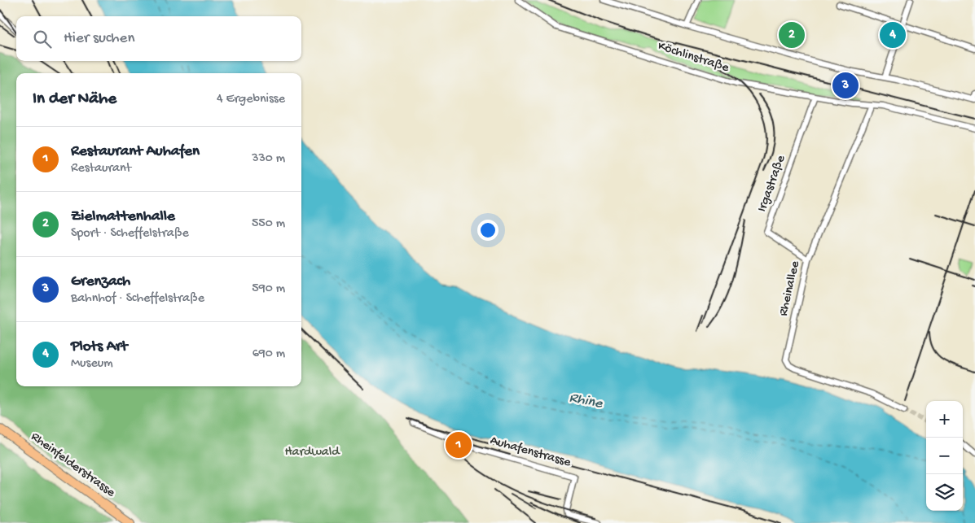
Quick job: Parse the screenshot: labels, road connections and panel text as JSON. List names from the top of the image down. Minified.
{"streets":{"main road":["Rheinfelderstrasse"],"street":["Köchlinstraße","Irgastraße","Rheinallee","Auhafenstrasse"]},"crossings":[["Köchlinstraße","Irgastraße"],["Köchlinstraße","Rheinallee"],["Irgastraße","Rheinallee"]],"water":["Rhine"],"parks":["Hardwald"],"page":{"search":"Hier suchen","pins":["2","4","3","1"],"heading":["In der Nähe","4 Ergebnisse"],"list":[{"mark":"1","name":"Restaurant Auhafen","note":"Restaurant","value":"330 m"},{"mark":"2","name":"Zielmattenhalle","note":"Sport · Scheffelstraße","value":"550 m"},{"mark":"3","name":"Grenzach","note":"Bahnhof · Scheffelstraße","value":"590 m"},{"mark":"4","name":"Plots Art","note":"Museum","value":"690 m"}],"map_buttons":["+","−"]}}
